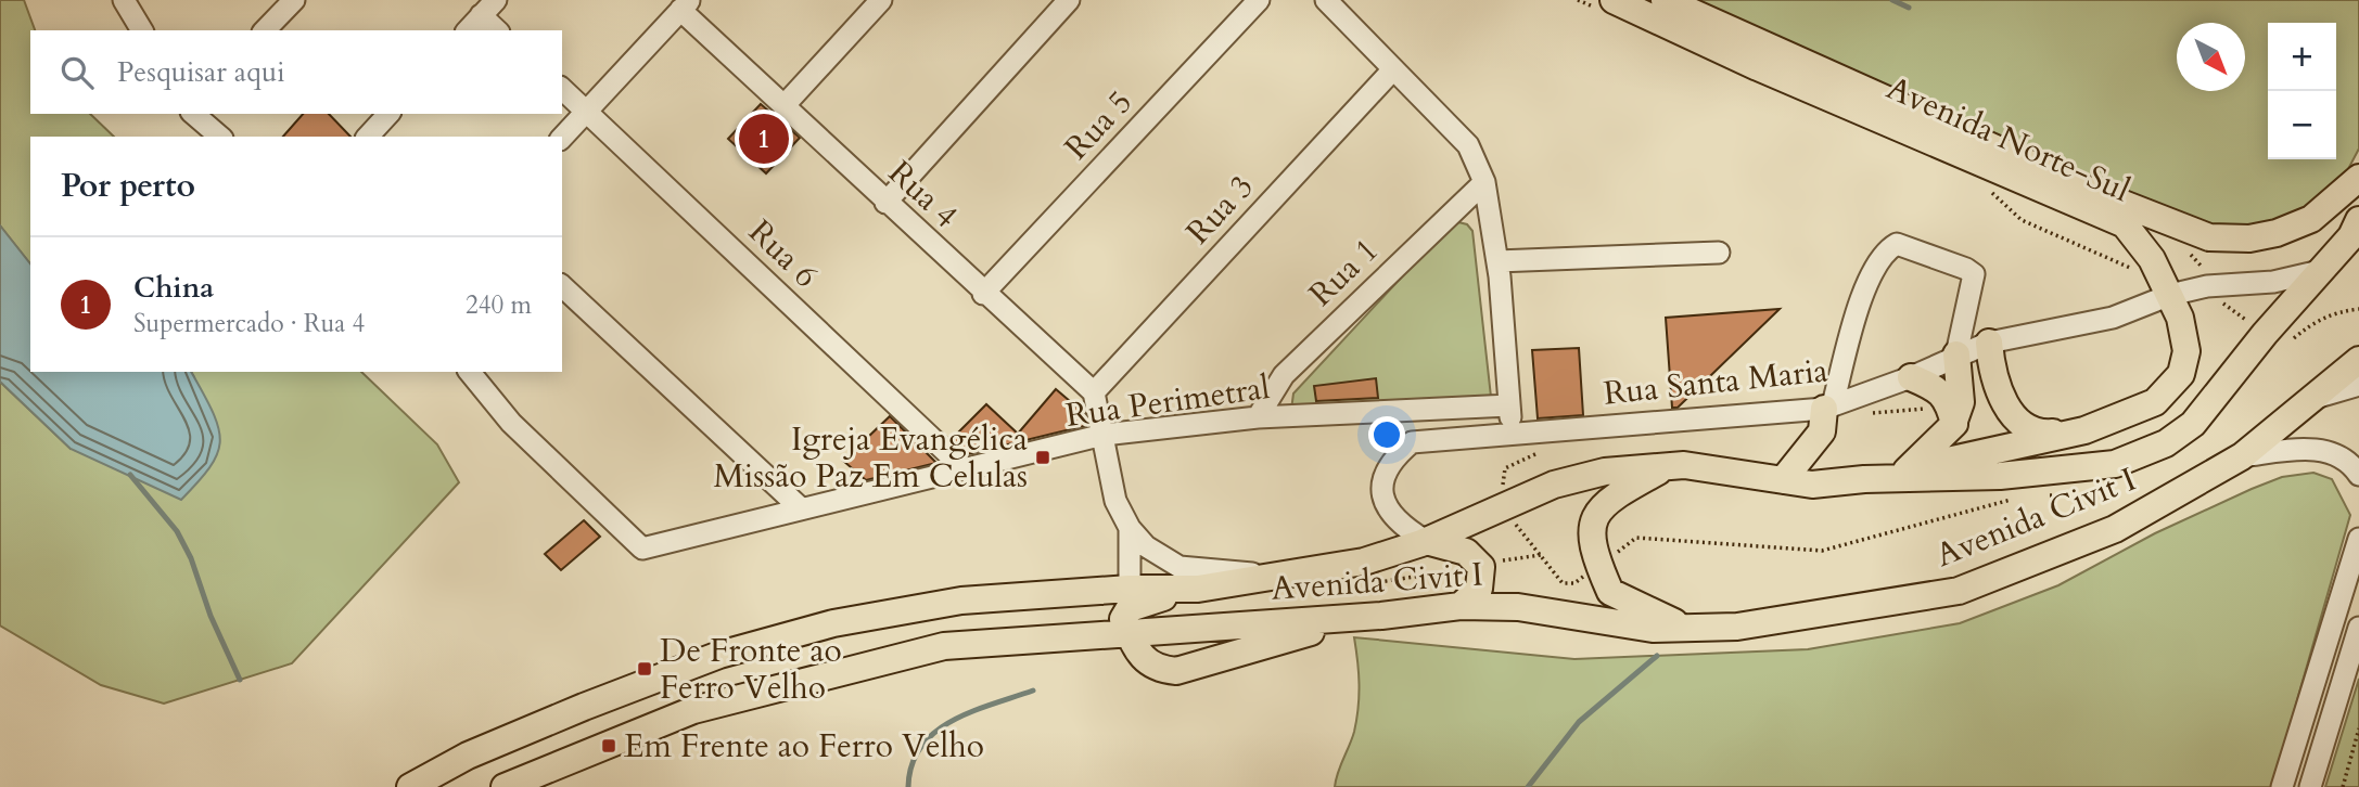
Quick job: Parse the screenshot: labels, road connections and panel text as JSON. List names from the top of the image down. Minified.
{"streets":{"main road":["Avenida Norte-Sul","Avenida Civit I"],"street":["Rua 5","Rua 4","Rua 3","Rua 6","Rua 1","Rua Santa Maria","Rua Perimetral"]},"crossings":[["Rua 5","Rua 4"],["Avenida Norte-Sul","Rua Santa Maria"],["Avenida Norte-Sul","Avenida Civit I"],["Rua 4","Rua 3"],["Rua 6","Rua Perimetral"],["Rua 1","Rua Perimetral"],["Rua Santa Maria","Avenida Civit I"]],"places":{"transit":["Igreja Evangélica Missão Paz Em Celulas","De Fronte ao Ferro Velho","Em Frente ao Ferro Velho"]},"north":"bottom right","page":{"map_buttons":["+","−"],"search":"Pesquisar aqui","pins":"1","heading":"Por perto","list":[{"mark":"1","name":"China","note":"Supermercado · Rua 4","value":"240 m"}]}}
